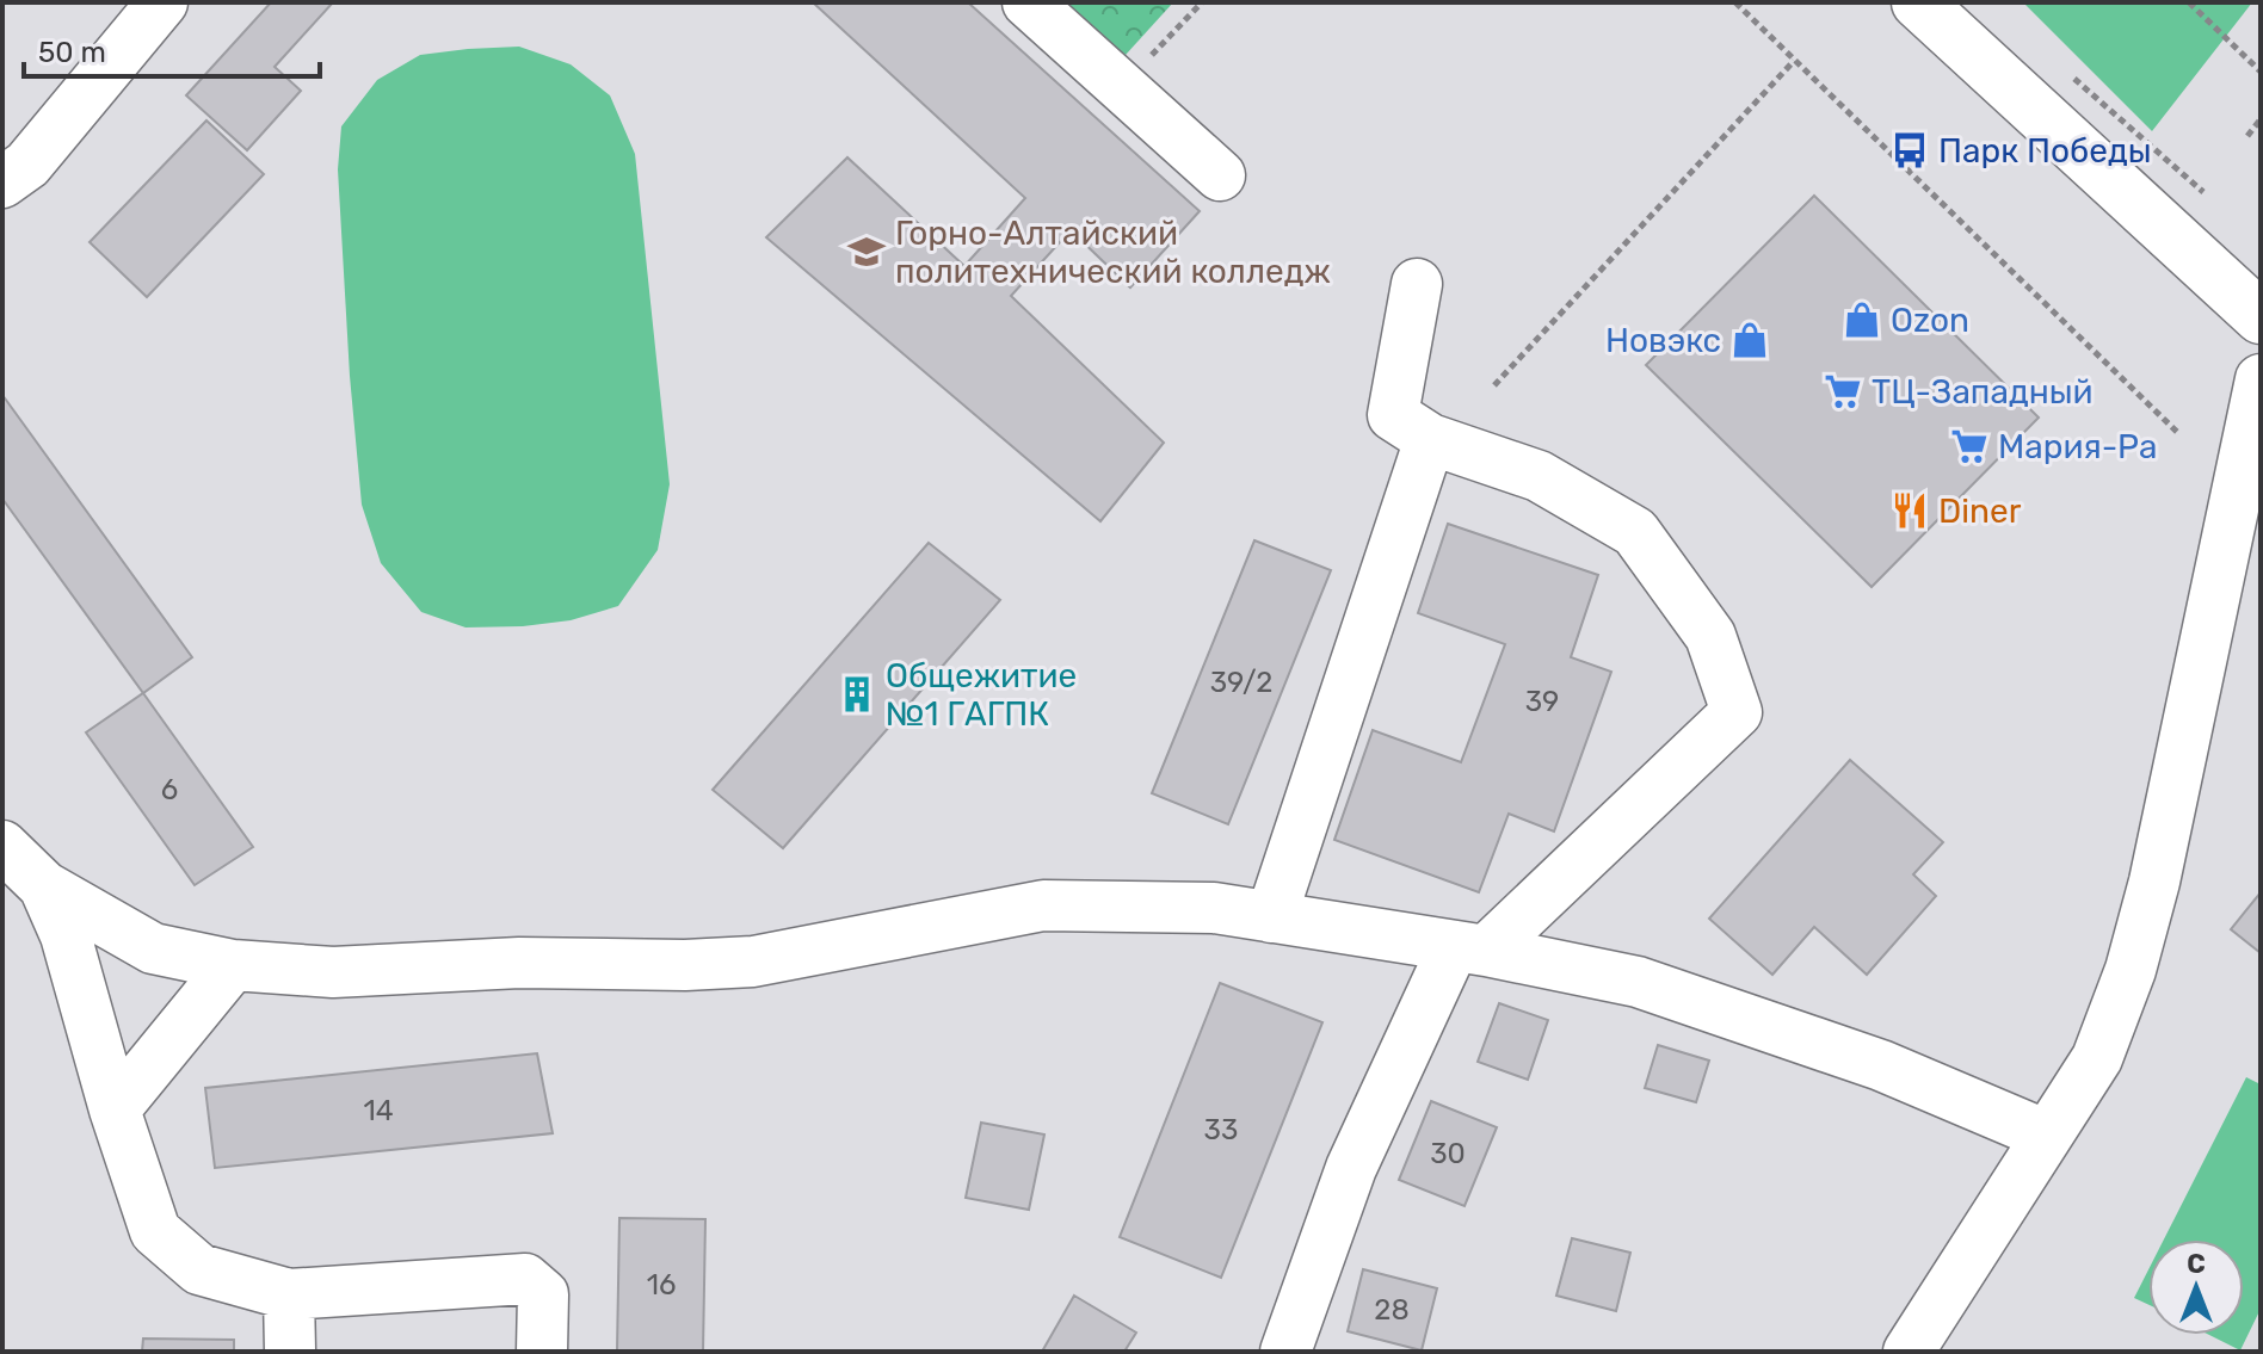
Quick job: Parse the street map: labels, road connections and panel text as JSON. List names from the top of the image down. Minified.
{"places":{"bus stop":["Парк Победы"],"school or university":["Горно-Алтайский политехнический колледж"],"shop":["Ozon","Новэкс"],"supermarket":["ТЦ-Западный","Мария-Ра"],"restaurant":["Diner"],"building":["Общежитие №1 ГАГПК"]},"house_numbers":["39/2","39","6","14","33","30","16","28"],"scale_bar":"50 m","north":"top"}
